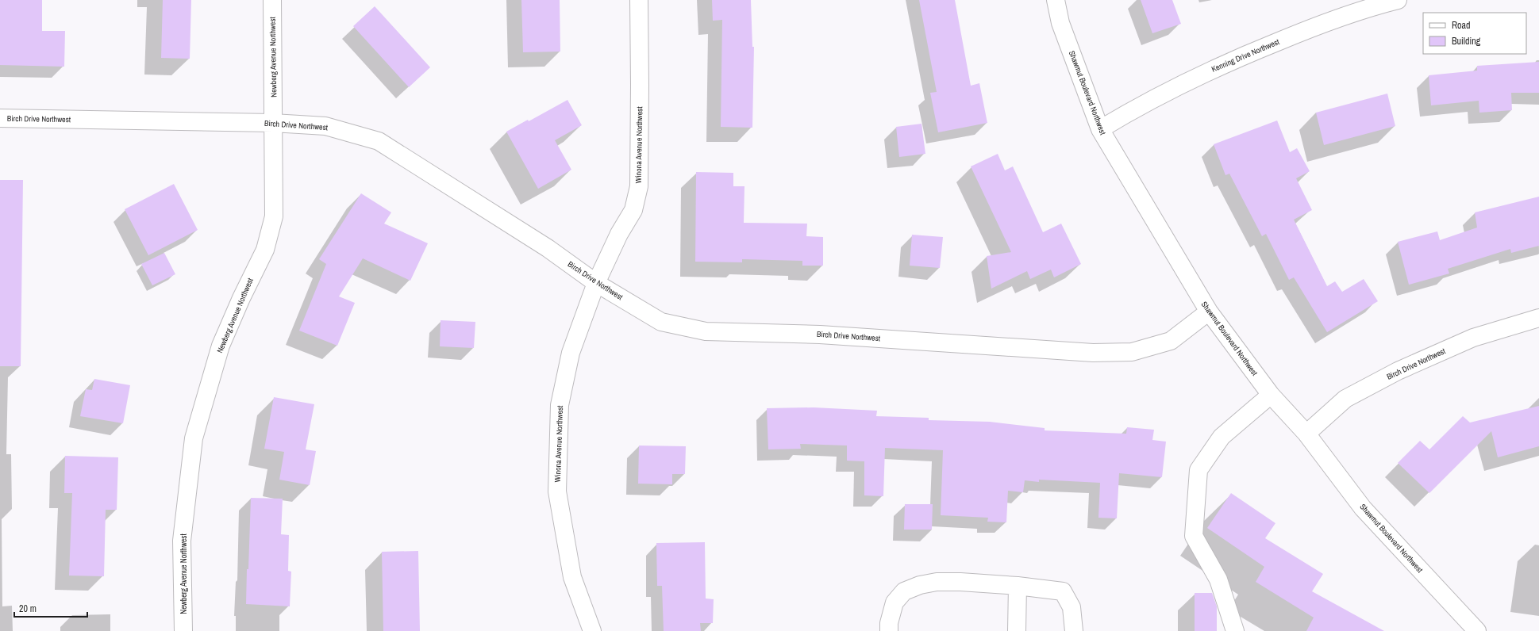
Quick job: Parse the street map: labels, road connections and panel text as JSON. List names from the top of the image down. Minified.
{"streets":{"street":["Kenning Drive Northwest","Newberg Avenue Northwest","Shawmut Boulevard Northwest","Birch Drive Northwest","Winona Avenue Northwest"]},"crossings":[["Kenning Drive Northwest","Shawmut Boulevard Northwest"],["Newberg Avenue Northwest","Birch Drive Northwest"],["Shawmut Boulevard Northwest","Birch Drive Northwest"],["Birch Drive Northwest","Winona Avenue Northwest"]],"legend":["Road","Building"],"scale_bar":"20 m"}
